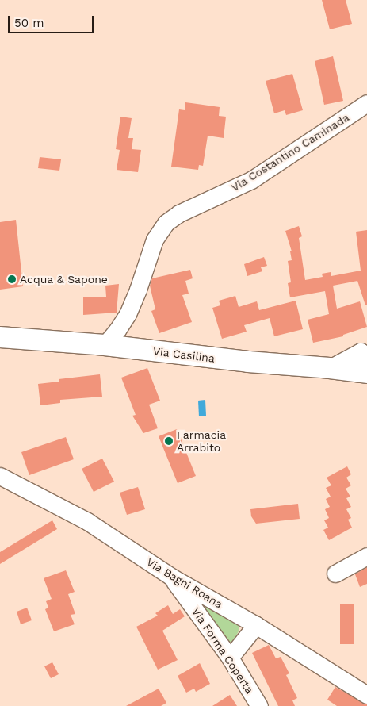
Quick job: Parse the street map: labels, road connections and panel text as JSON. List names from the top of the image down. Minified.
{"streets":{"main road":["Via Casilina"],"street":["Via Costantino Caminada","Via Bagni Roana","Via Forma Coperta"]},"crossings":[["Via Costantino Caminada","Via Casilina"],["Via Bagni Roana","Via Forma Coperta"]],"places":["Acqua & Sapone","Farmacia Arrabito"],"scale_bar":"50 m"}
